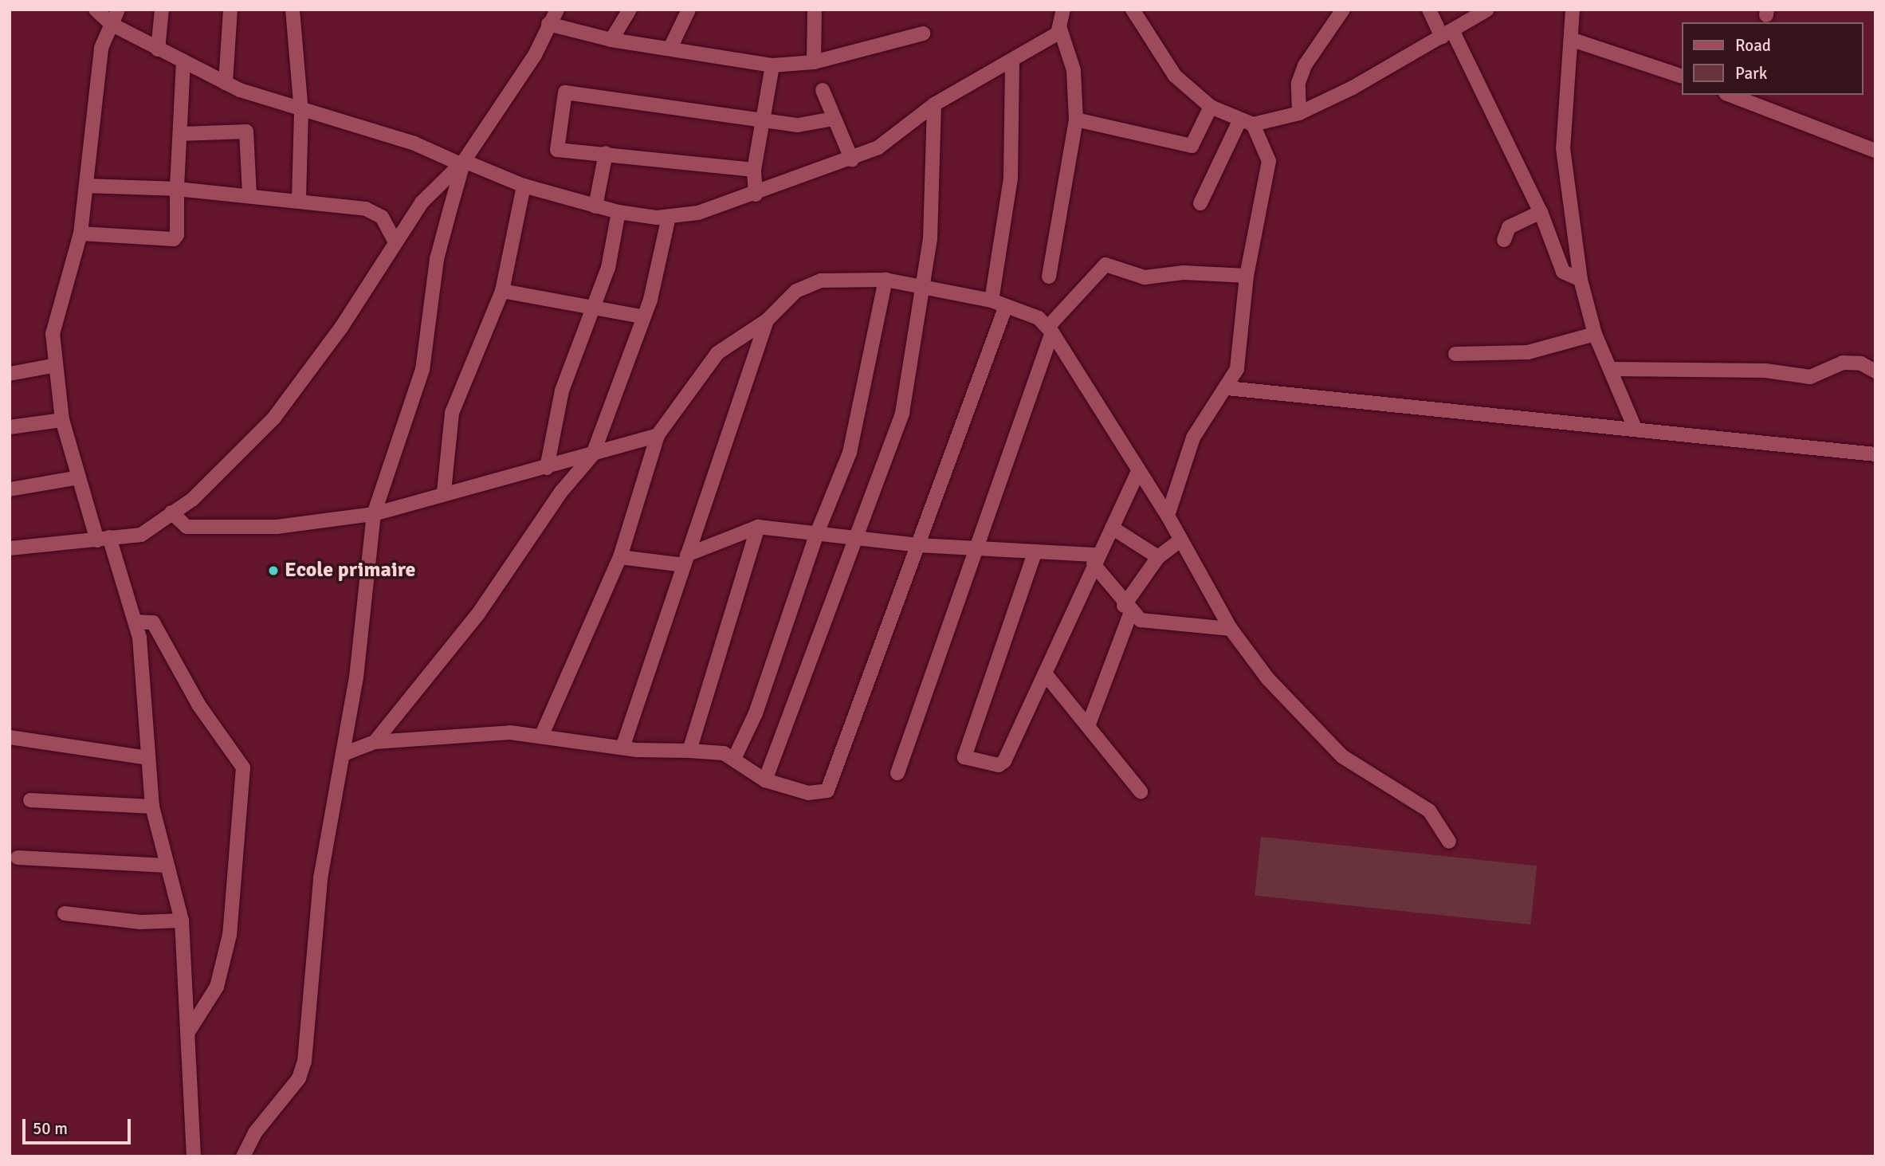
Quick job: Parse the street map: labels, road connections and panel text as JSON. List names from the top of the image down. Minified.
{"places":["Ecole primaire"],"legend":["Road","Park"],"scale_bar":"50 m"}
